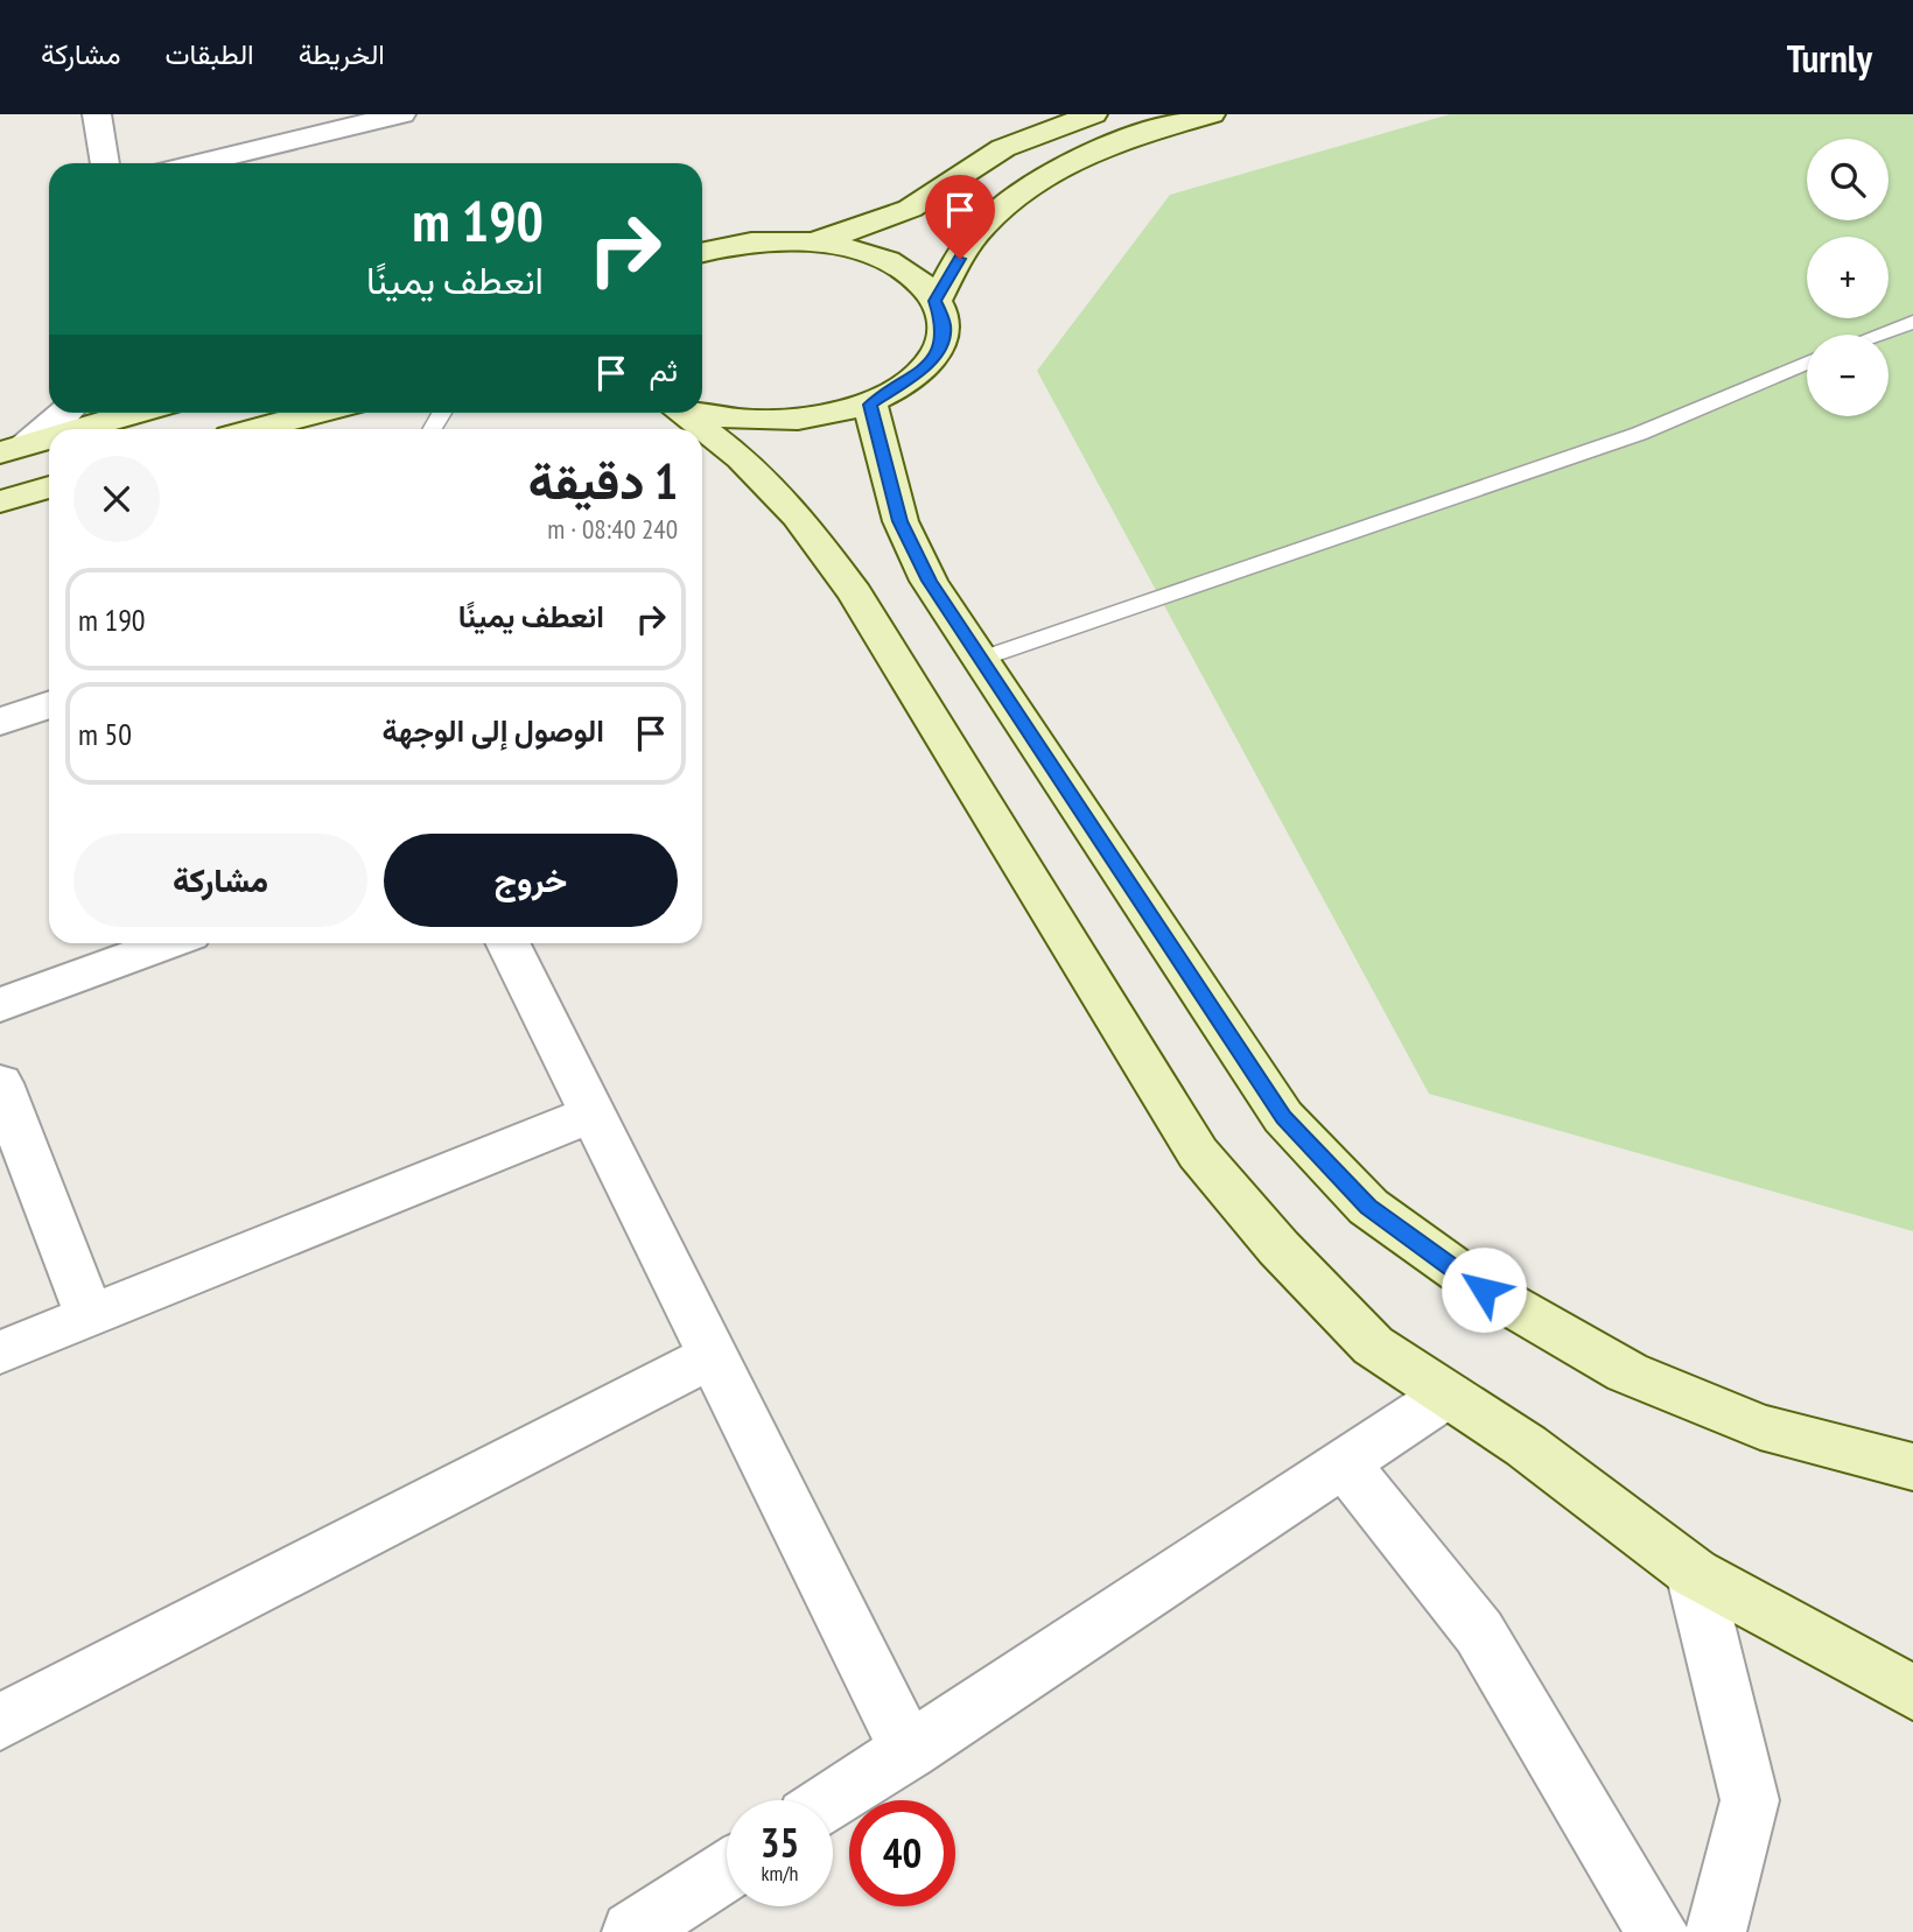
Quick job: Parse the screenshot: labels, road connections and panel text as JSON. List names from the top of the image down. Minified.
{"page":{"header":"Turnly","nav":["الخريطة","الطبقات","مشاركة"],"map_buttons":["+","−"],"turn":["190 m","انعطف يمينًا"],"then":"ثم","heading":["1 دقيقة","240 m · 08:40"],"list":[{"name":"انعطف يمينًا","value":"190 m"},{"name":"الوصول إلى الوجهة","value":"50 m"}],"buttons":["خروج","مشاركة"],"speed":"35 km/h","limit":"40"}}
